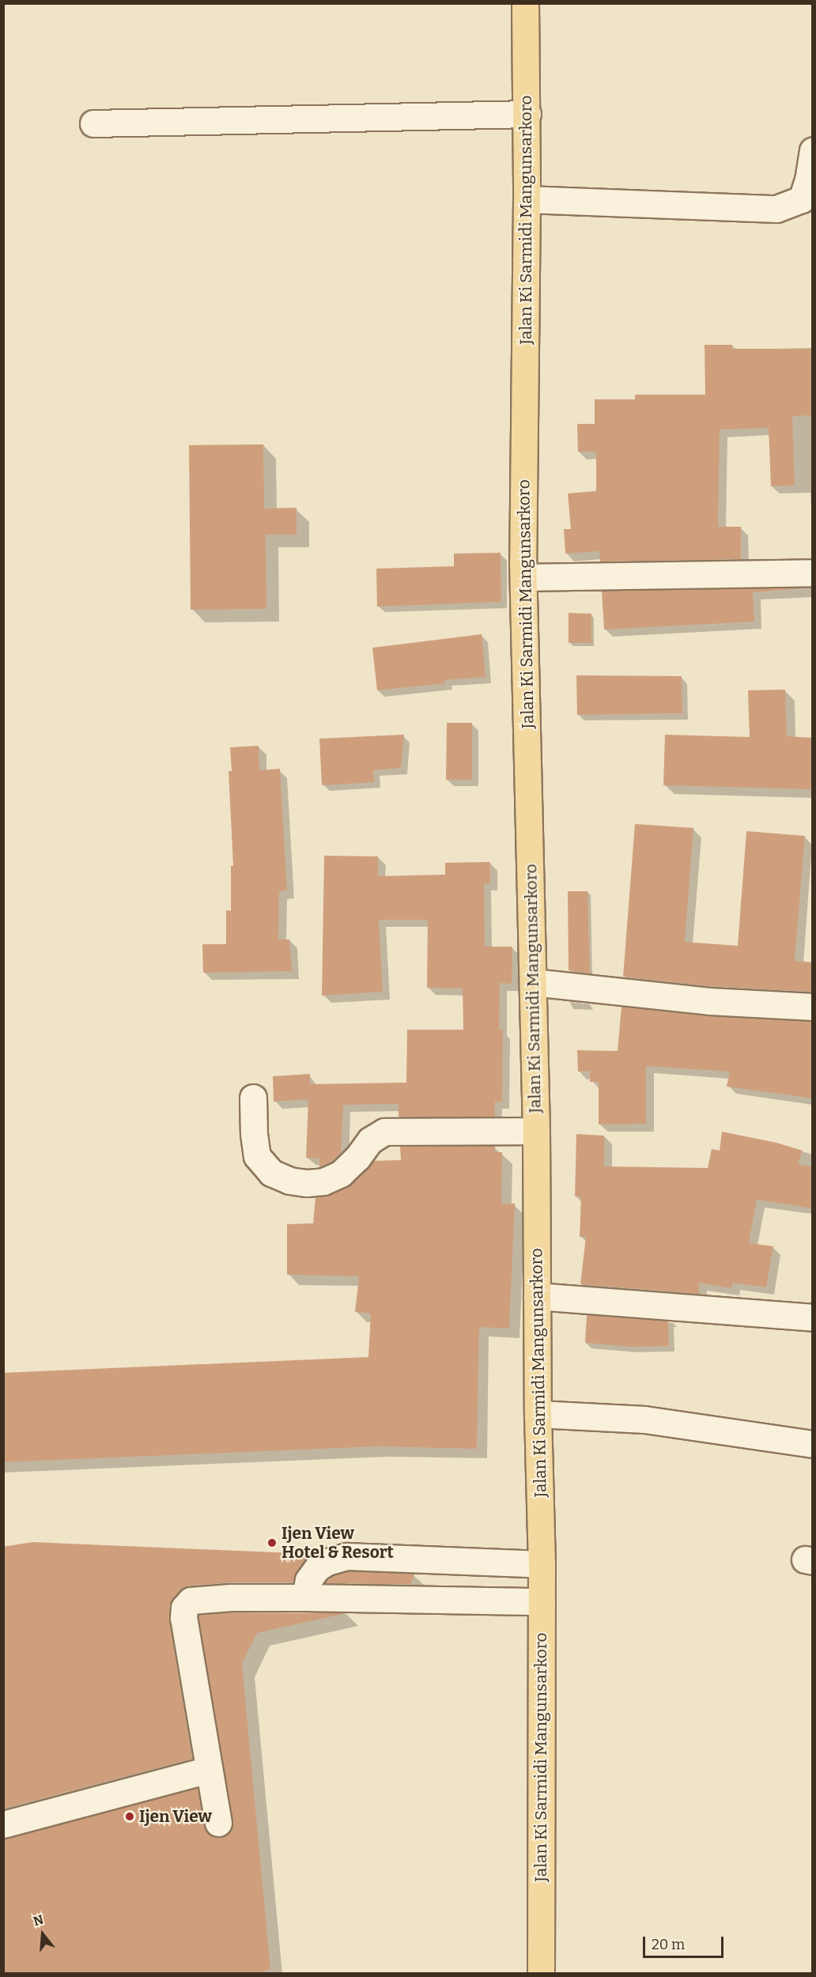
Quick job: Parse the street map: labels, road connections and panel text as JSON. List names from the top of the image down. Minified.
{"streets":{"main road":["Jalan Ki Sarmidi Mangunsarkoro"]},"places":["Ijen View Hotel & Resort","Ijen View"],"scale_bar":"20 m","north":"top"}
